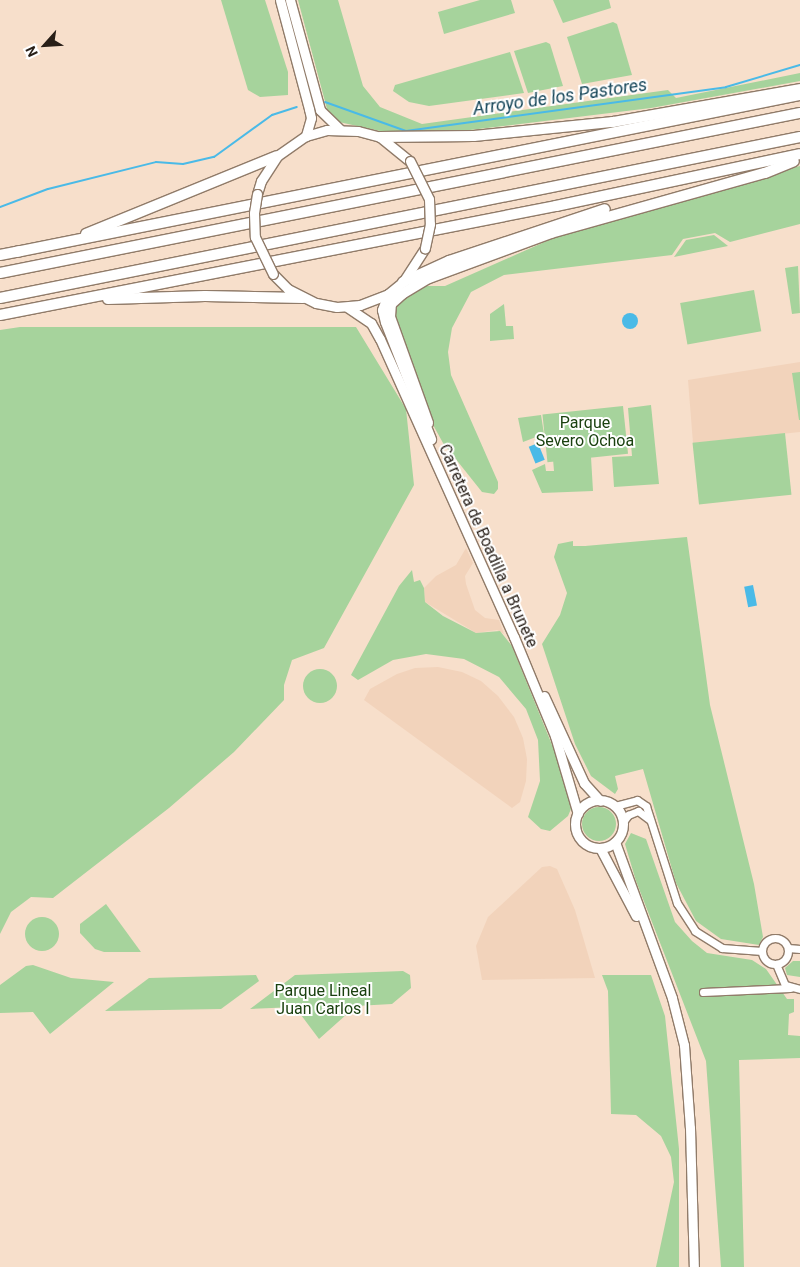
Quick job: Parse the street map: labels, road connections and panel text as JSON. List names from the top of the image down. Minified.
{"streets":{"main road":["Carretera de Boadilla a Brunete"]},"water":["Arroyo de los Pastores"],"parks":["Parque Severo Ochoa","Parque Lineal Juan Carlos I"],"north":"bottom left"}
